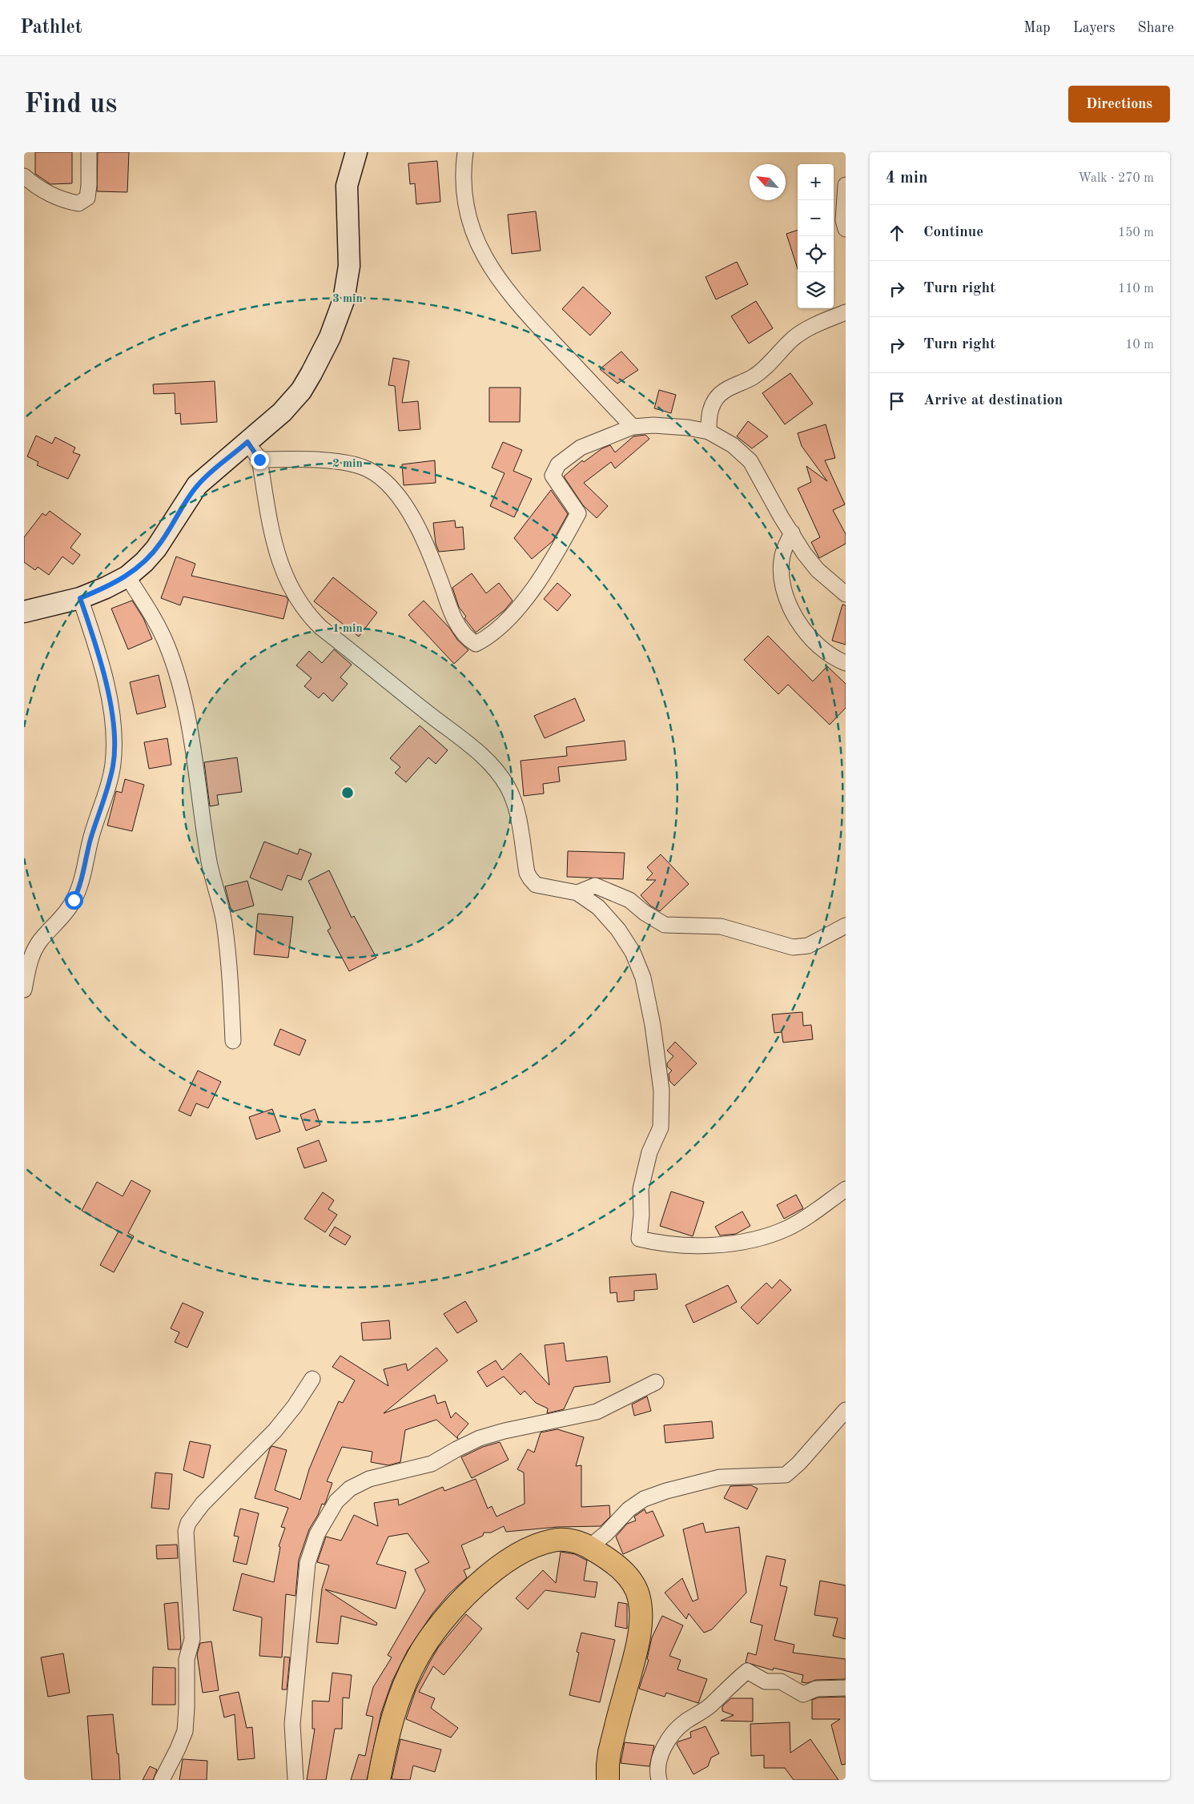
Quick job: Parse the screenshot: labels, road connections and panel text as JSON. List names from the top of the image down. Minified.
{"north":"top left","page":{"header":"Pathlet","nav":["Map","Layers","Share"],"buttons":"Directions","title":"Find us","heading":["4 min","Walk · 270 m"],"map_buttons":["+","−"],"list":[["Continue","150 m"],["Turn right","110 m"],["Turn right","10 m"],"Arrive at destination"]},"rings":["3 min","2 min","1 min"]}
